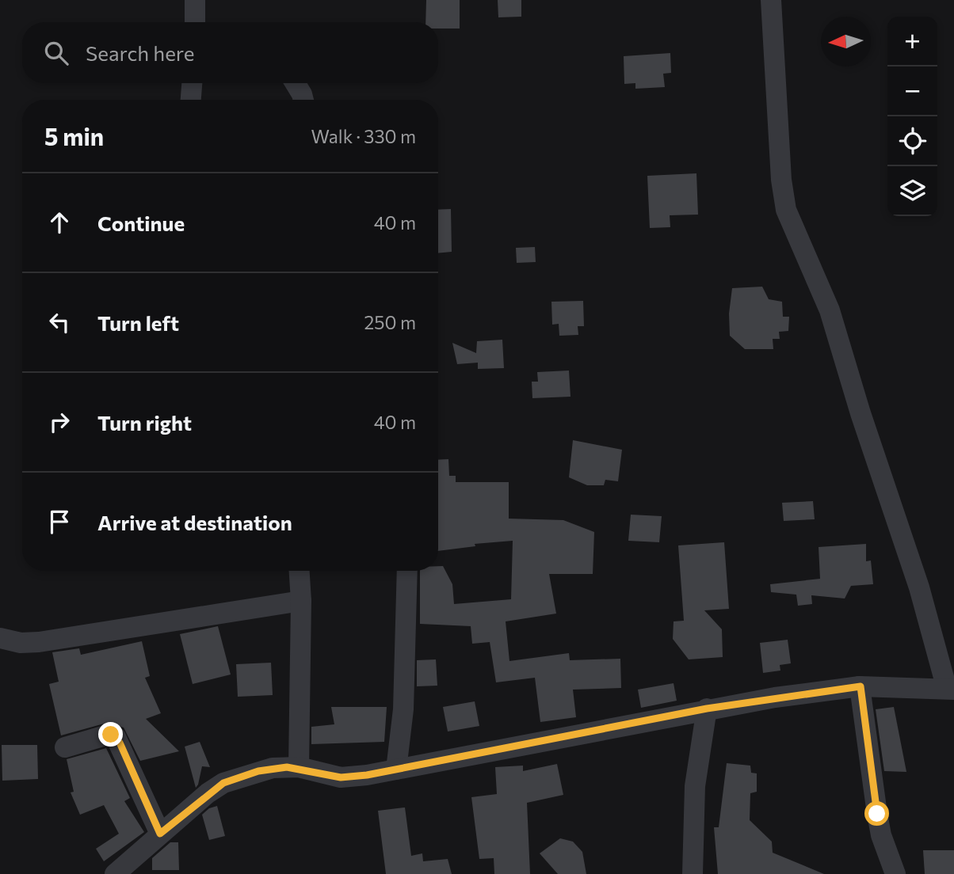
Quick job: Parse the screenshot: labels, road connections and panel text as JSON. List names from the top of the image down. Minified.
{"north":"left","page":{"map_buttons":["+","−"],"search":"Search here","heading":["5 min","Walk · 330 m"],"list":[["Continue","40 m"],["Turn left","250 m"],["Turn right","40 m"],"Arrive at destination"]}}
